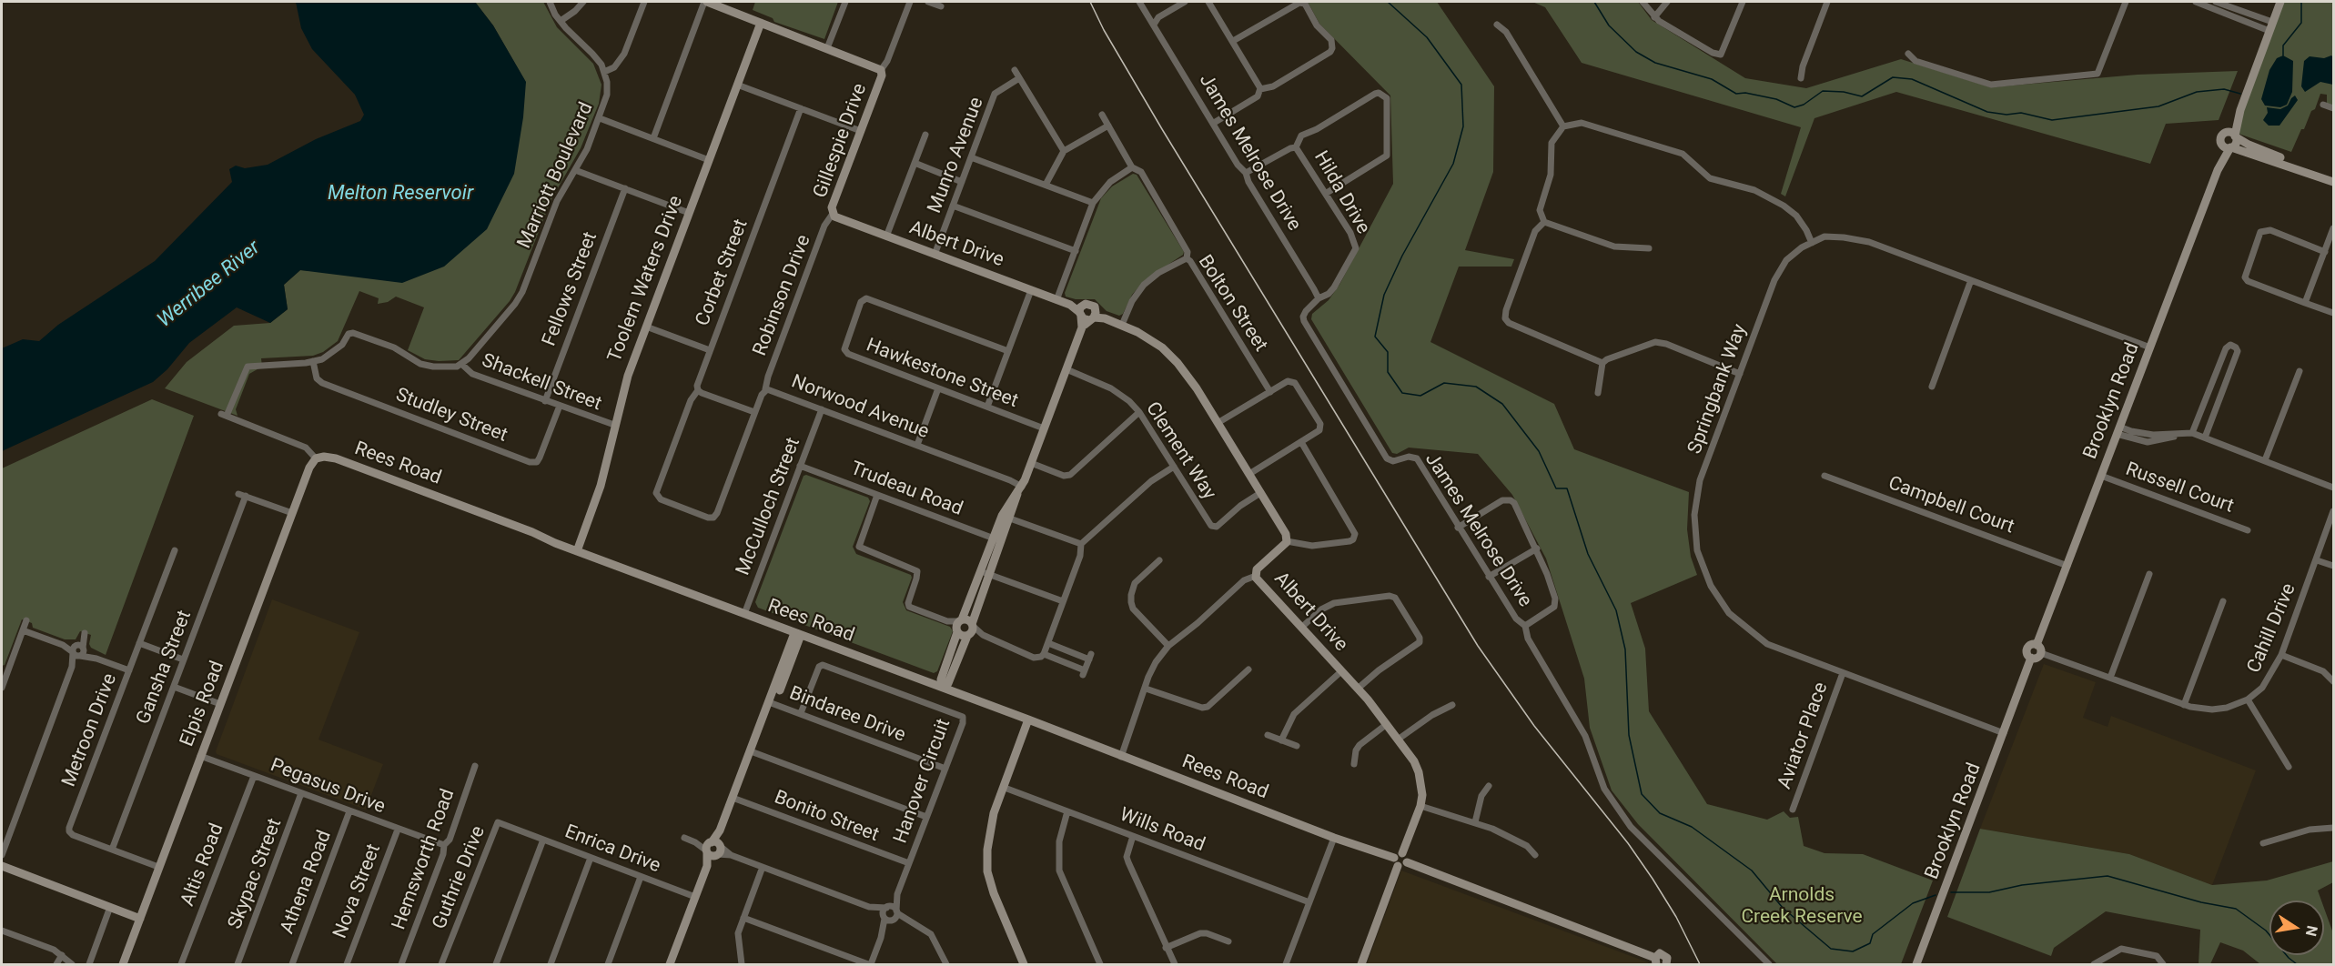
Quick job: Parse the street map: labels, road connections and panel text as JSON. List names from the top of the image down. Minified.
{"streets":{"street":["Gillespie Drive","James Melrose Drive","Munro Avenue","Marriott Boulevard","Hilda Drive","Albert Drive","Corbet Street","Toolern Waters Drive","Fellows Street","Robinson Drive","Bolton Street","Hawkestone Street","Shackell Street","Springbank Way","Brooklyn Road","Norwood Avenue","Studley Street","Clement Way","Rees Road","Russell Court","Trudeau Road","Campbell Court","McCulloch Street","Cahill Drive","Gansha Street","Elpis Road","Bindaree Drive","Metroon Drive","Aviator Place","Hanover Circuit","Pegasus Drive","Bonito Street","Wills Road","Enrica Drive","Hemsworth Road","Altis Road","Skypac Street","Guthrie Drive","Athena Road","Nova Street"]},"crossings":[["Gillespie Drive","Albert Drive"],["Gillespie Drive","Toolern Waters Drive"],["Gillespie Drive","Robinson Drive"],["James Melrose Drive","Hilda Drive"],["Munro Avenue","Albert Drive"],["Marriott Boulevard","Shackell Street"],["Albert Drive","Robinson Drive"],["Albert Drive","Bolton Street"],["Albert Drive","Clement Way"],["Albert Drive","Rees Road"],["Corbet Street","Norwood Avenue"],["Toolern Waters Drive","Shackell Street"],["Toolern Waters Drive","Rees Road"],["Fellows Street","Shackell Street"],["Robinson Drive","Norwood Avenue"],["Shackell Street","Studley Street"],["Springbank Way","Brooklyn Road"],["Springbank Way","Aviator Place"],["Brooklyn Road","Russell Court"],["Brooklyn Road","Campbell Court"],["Brooklyn Road","Cahill Drive"],["Norwood Avenue","McCulloch Street"],["Rees Road","McCulloch Street"],["Rees Road","Elpis Road"],["Trudeau Road","McCulloch Street"],["Gansha Street","Metroon Drive"],["Elpis Road","Metroon Drive"],["Elpis Road","Pegasus Drive"],["Bindaree Drive","Hanover Circuit"],["Hanover Circuit","Bonito Street"],["Pegasus Drive","Hemsworth Road"],["Pegasus Drive","Altis Road"],["Pegasus Drive","Skypac Street"],["Pegasus Drive","Athena Road"],["Pegasus Drive","Nova Street"],["Enrica Drive","Guthrie Drive"]],"water":["Melton Reservoir","Werribee River"],"parks":["Arnolds Creek Reserve"],"north":"right"}
